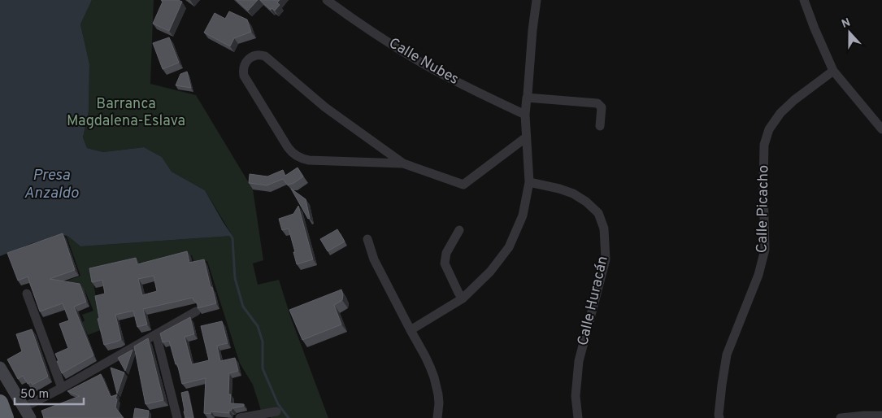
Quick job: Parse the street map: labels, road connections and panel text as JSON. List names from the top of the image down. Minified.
{"streets":{"street":["Calle Nubes","Calle Picacho","Calle Huracán"]},"water":["Presa Anzaldo"],"parks":["Barranca Magdalena-Eslava"],"scale_bar":"50 m","north":"top"}
